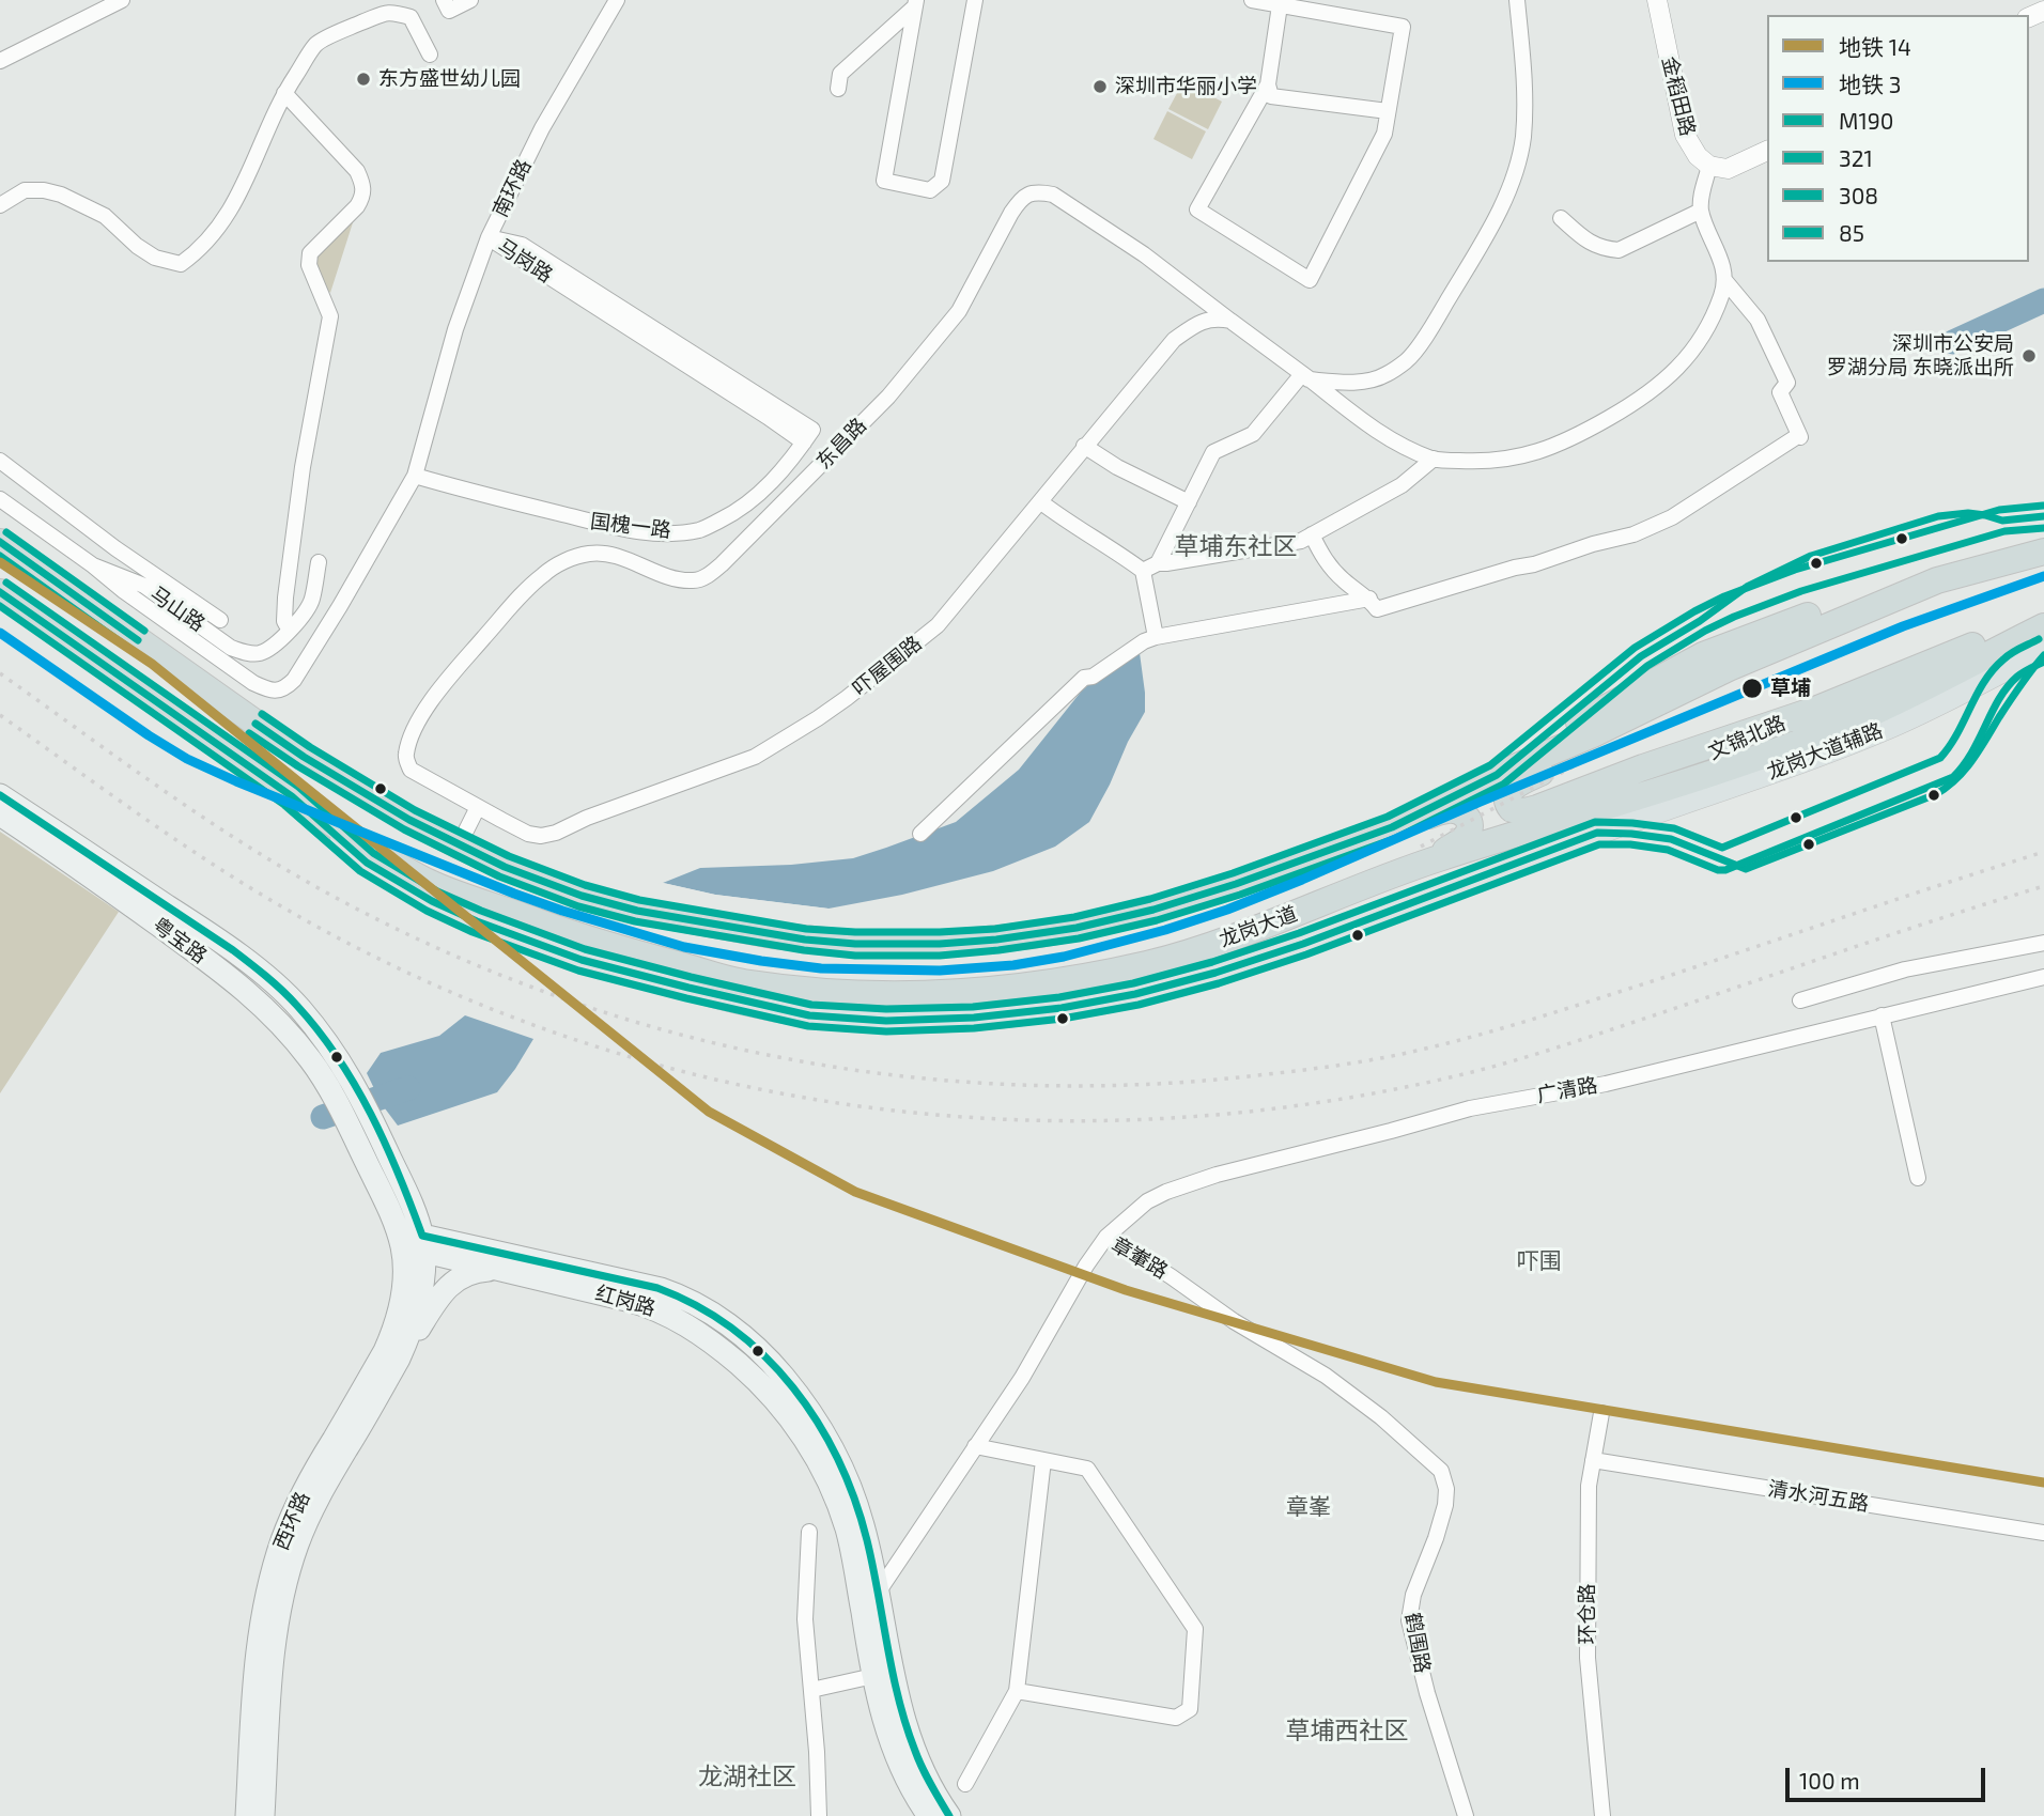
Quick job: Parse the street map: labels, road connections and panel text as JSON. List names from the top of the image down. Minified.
{"streets":{"highway":["文锦北路","龙岗大道"],"main road":["龙岗大道辅路","粤宝路","红岗路","西环路"],"street":["金稻田路","南环路","马岗路","东昌路","国槐一路","马山路","吓屋围路","广清路","章輋路","清水河五路","环仓路","鹤围路"]},"crossings":[["南环路","马岗路"],["南环路","国槐一路"],["南环路","马山路"],["马岗路","国槐一路"],["东昌路","吓屋围路"],["文锦北路","龙岗大道"],["龙岗大道辅路","龙岗大道"],["粤宝路","红岗路"],["粤宝路","西环路"],["广清路","章輋路"],["章輋路","红岗路"],["章輋路","鹤围路"],["红岗路","西环路"],["清水河五路","环仓路"]],"districts":["草埔东社区","吓围","章峯","草埔西社区","龙湖社区"],"places":["东方盛世幼儿园","深圳市华丽小学","深圳市公安局 罗湖分局 东晓派出所","草埔"],"lines":["transit line 308","transit line M190","transit line 321","metro line 14","metro line 3","transit line 85"],"legend":["地铁 14","地铁 3","M190","321","308","85"],"scale_bar":"100 m"}
